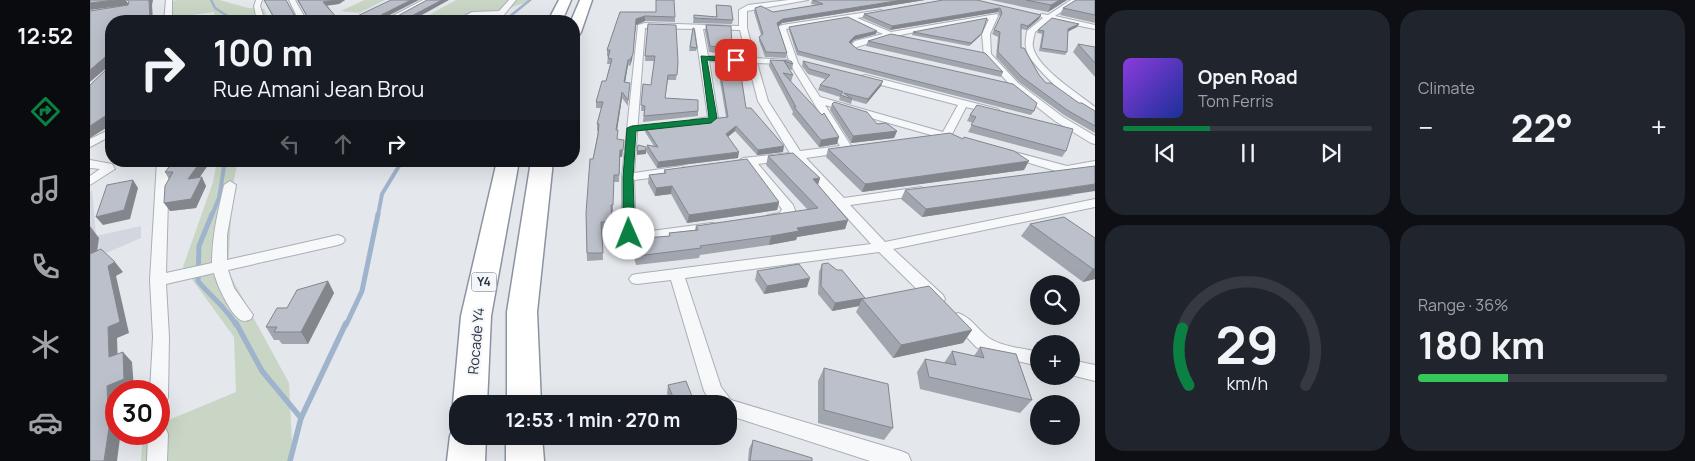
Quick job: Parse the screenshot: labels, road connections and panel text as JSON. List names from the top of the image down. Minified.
{"streets":{"highway":["Y4","Rocade Y4"]},"page":{"tabs":"12:52","tile":["Climate",["Range · 36%","180 km"]],"turn":["100 m","Rue Amani Jean Brou"],"song":["Open Road","Tom Ferris"],"heat":["−","22°","+"],"map_buttons":["+","−"],"limit":"30","trip":"12:53 · 1 min · 270 m","gauge":["29","km/h"]}}
